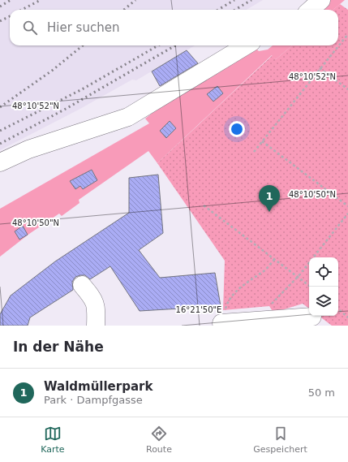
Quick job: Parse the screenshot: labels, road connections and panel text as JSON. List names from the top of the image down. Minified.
{"page":{"search":"Hier suchen","pins":"1","heading":"In der Nähe","list":[{"mark":"1","name":"Waldmüllerpark","note":"Park · Dampfgasse","value":"50 m"}],"nav":["Karte","Route","Gespeichert"]},"coordinates":["48°10'52\"N","48°10'50\"N","16°21'50\"E"]}
